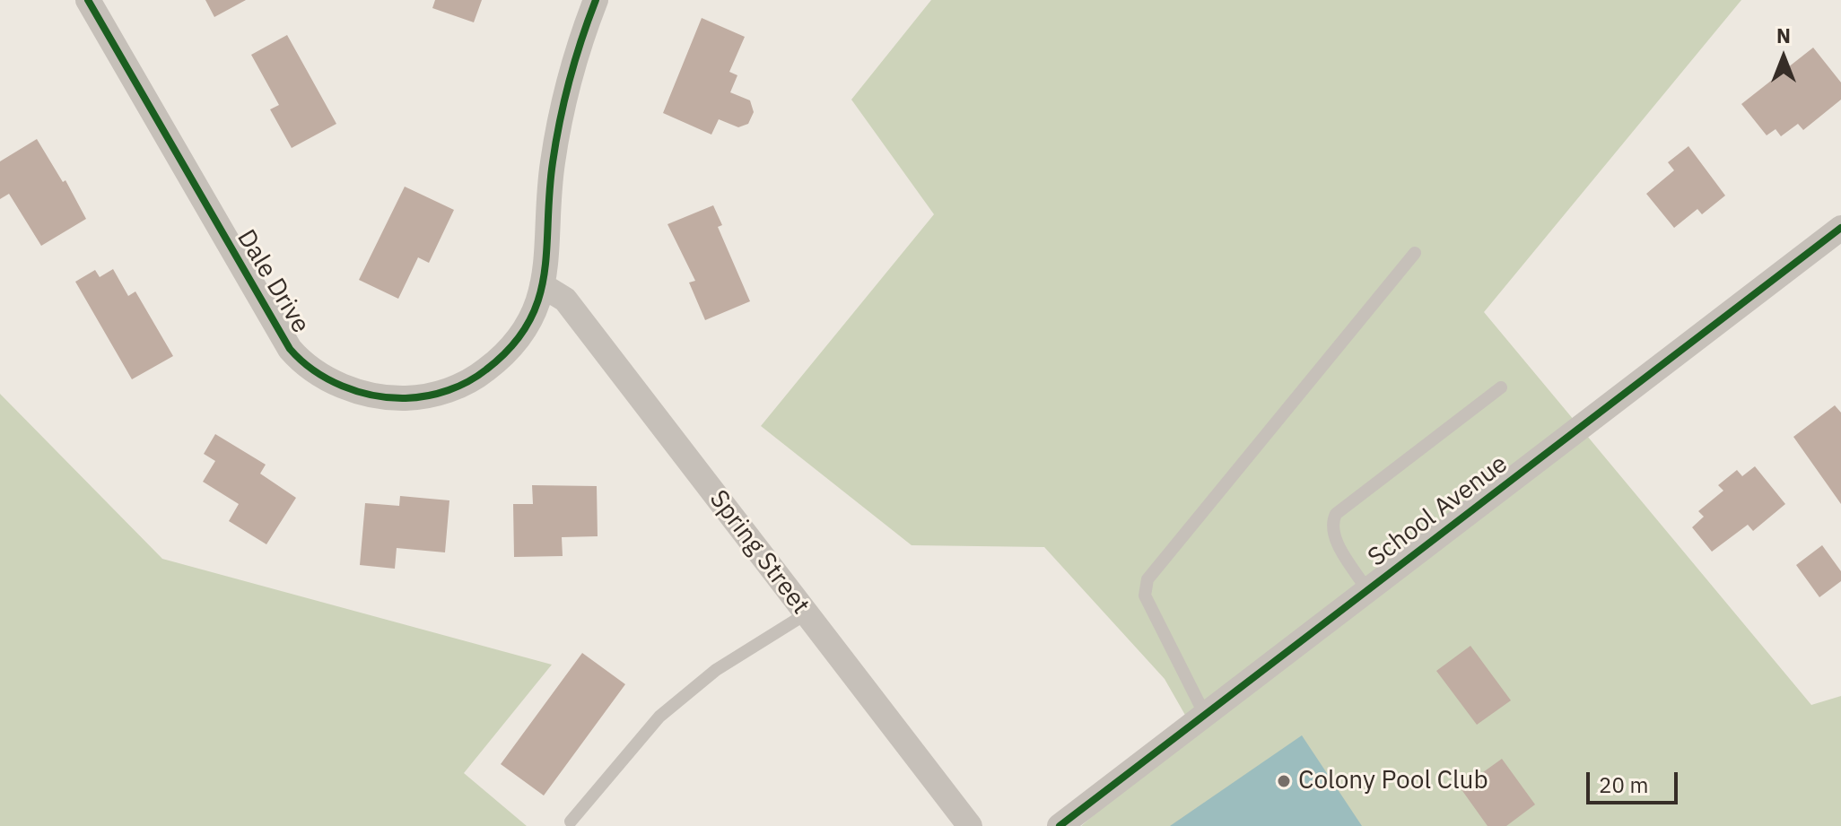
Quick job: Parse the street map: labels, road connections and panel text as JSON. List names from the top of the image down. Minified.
{"streets":{"street":["Dale Drive","School Avenue","Spring Street"]},"crossings":[["Dale Drive","Spring Street"]],"places":["Colony Pool Club"],"scale_bar":"20 m","north":"top"}
